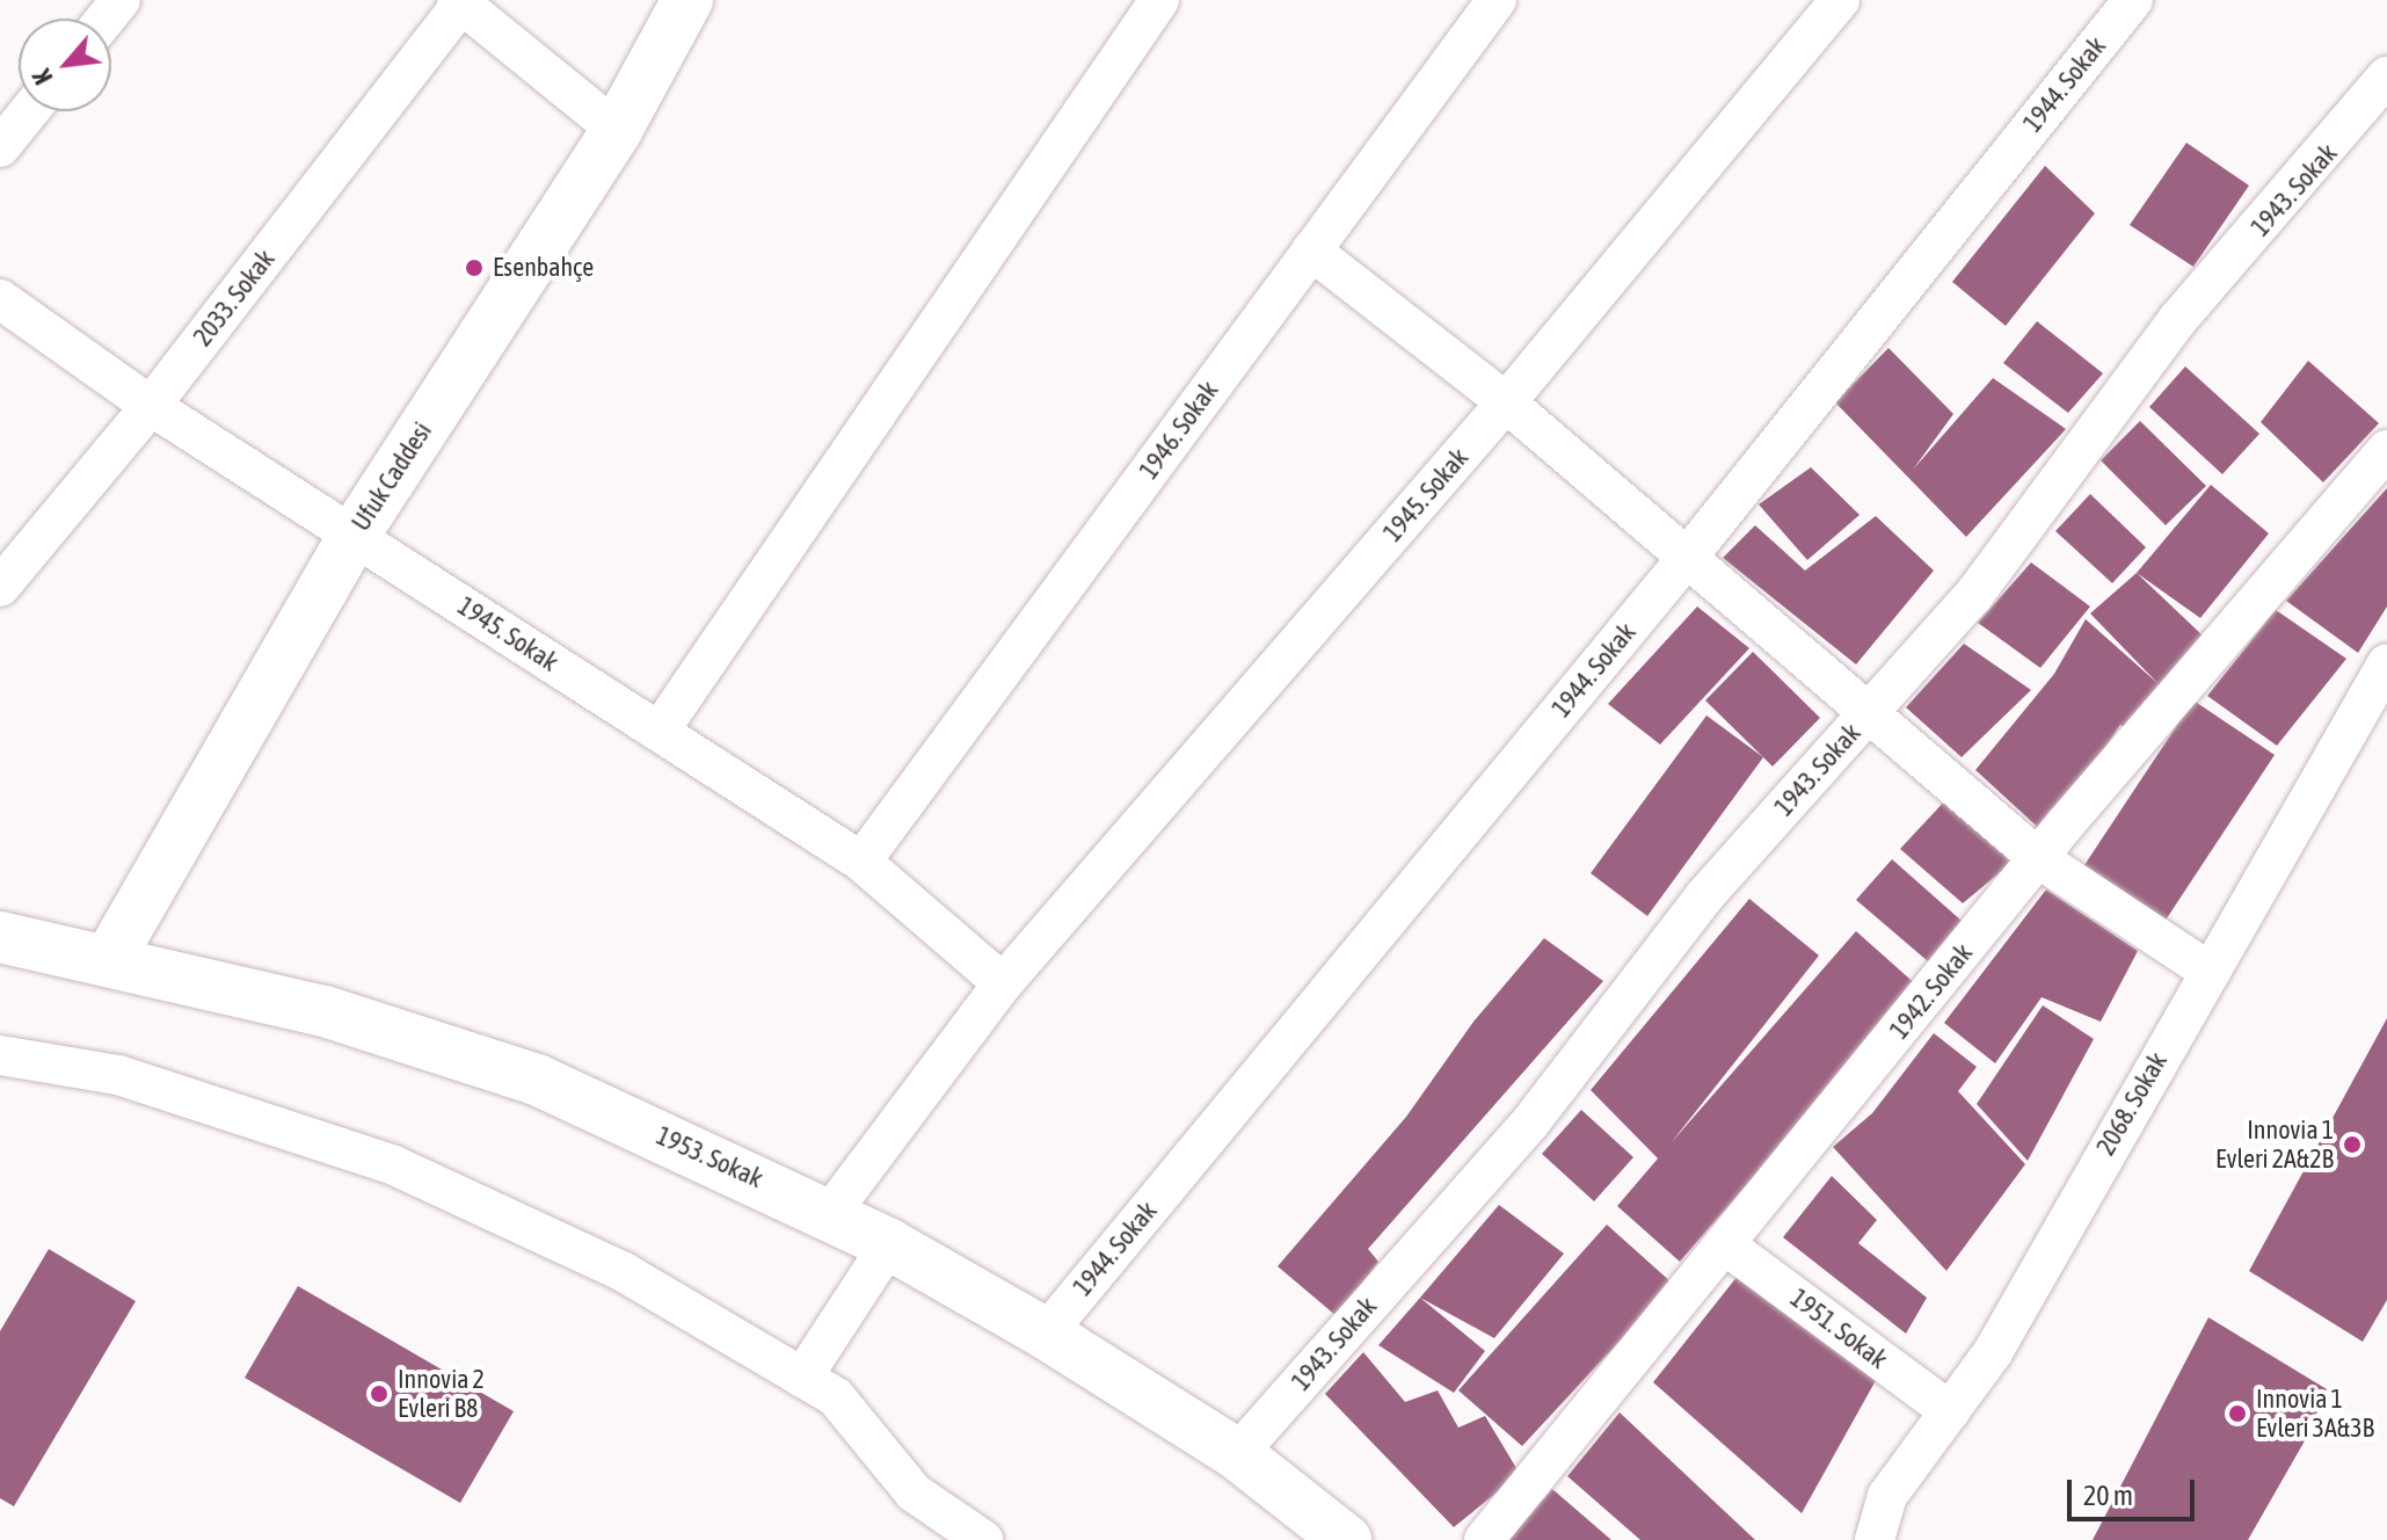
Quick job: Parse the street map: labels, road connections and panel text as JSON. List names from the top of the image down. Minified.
{"streets":{"main road":["Ufuk Caddesi","1953. Sokak"],"street":["1944. Sokak","1943. Sokak","2033. Sokak","1946. Sokak","1945. Sokak","1942. Sokak","2068. Sokak","1951. Sokak"]},"crossings":[["1944. Sokak","1953. Sokak"],["1943. Sokak","1953. Sokak"],["2033. Sokak","1945. Sokak"],["1946. Sokak","1945. Sokak"],["Ufuk Caddesi","1945. Sokak"],["Ufuk Caddesi","1953. Sokak"],["1945. Sokak","1953. Sokak"],["1942. Sokak","1951. Sokak"],["2068. Sokak","1951. Sokak"]],"places":["Esenbahçe","Innovia 1 Evleri 2A&2B","Innovia 2 Evleri B8","Innovia 1 Evleri 3A&3B"],"scale_bar":"20 m","north":"bottom left"}
